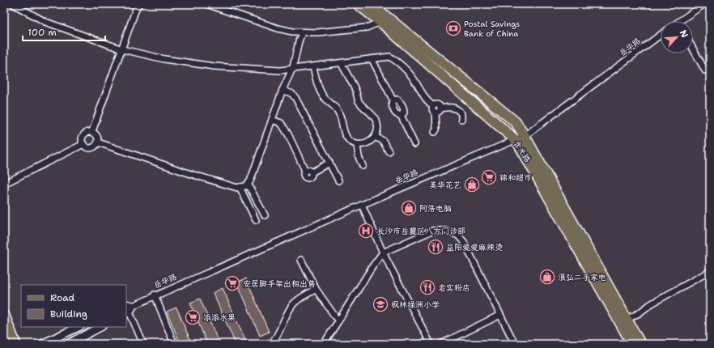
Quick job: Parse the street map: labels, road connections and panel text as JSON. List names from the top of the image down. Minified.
{"streets":{"main road":["含光路"],"street":["岳华路"]},"crossings":[["岳华路","含光路"]],"places":{"bank":["Postal Savings Bank of China"],"supermarket":["锦和超市","安居脚手架出租出售","添添水果"],"shop":["美华花艺","阿浩电脑","浪弘二手家电"],"hospital":["长沙市岳麓区八方门诊部"],"restaurant":["益阳爱爱麻辣烫","老实粉店"],"school or university":["枫林绿洲小学"]},"legend":["Road","Building"],"scale_bar":"100 m","north":"top right"}
